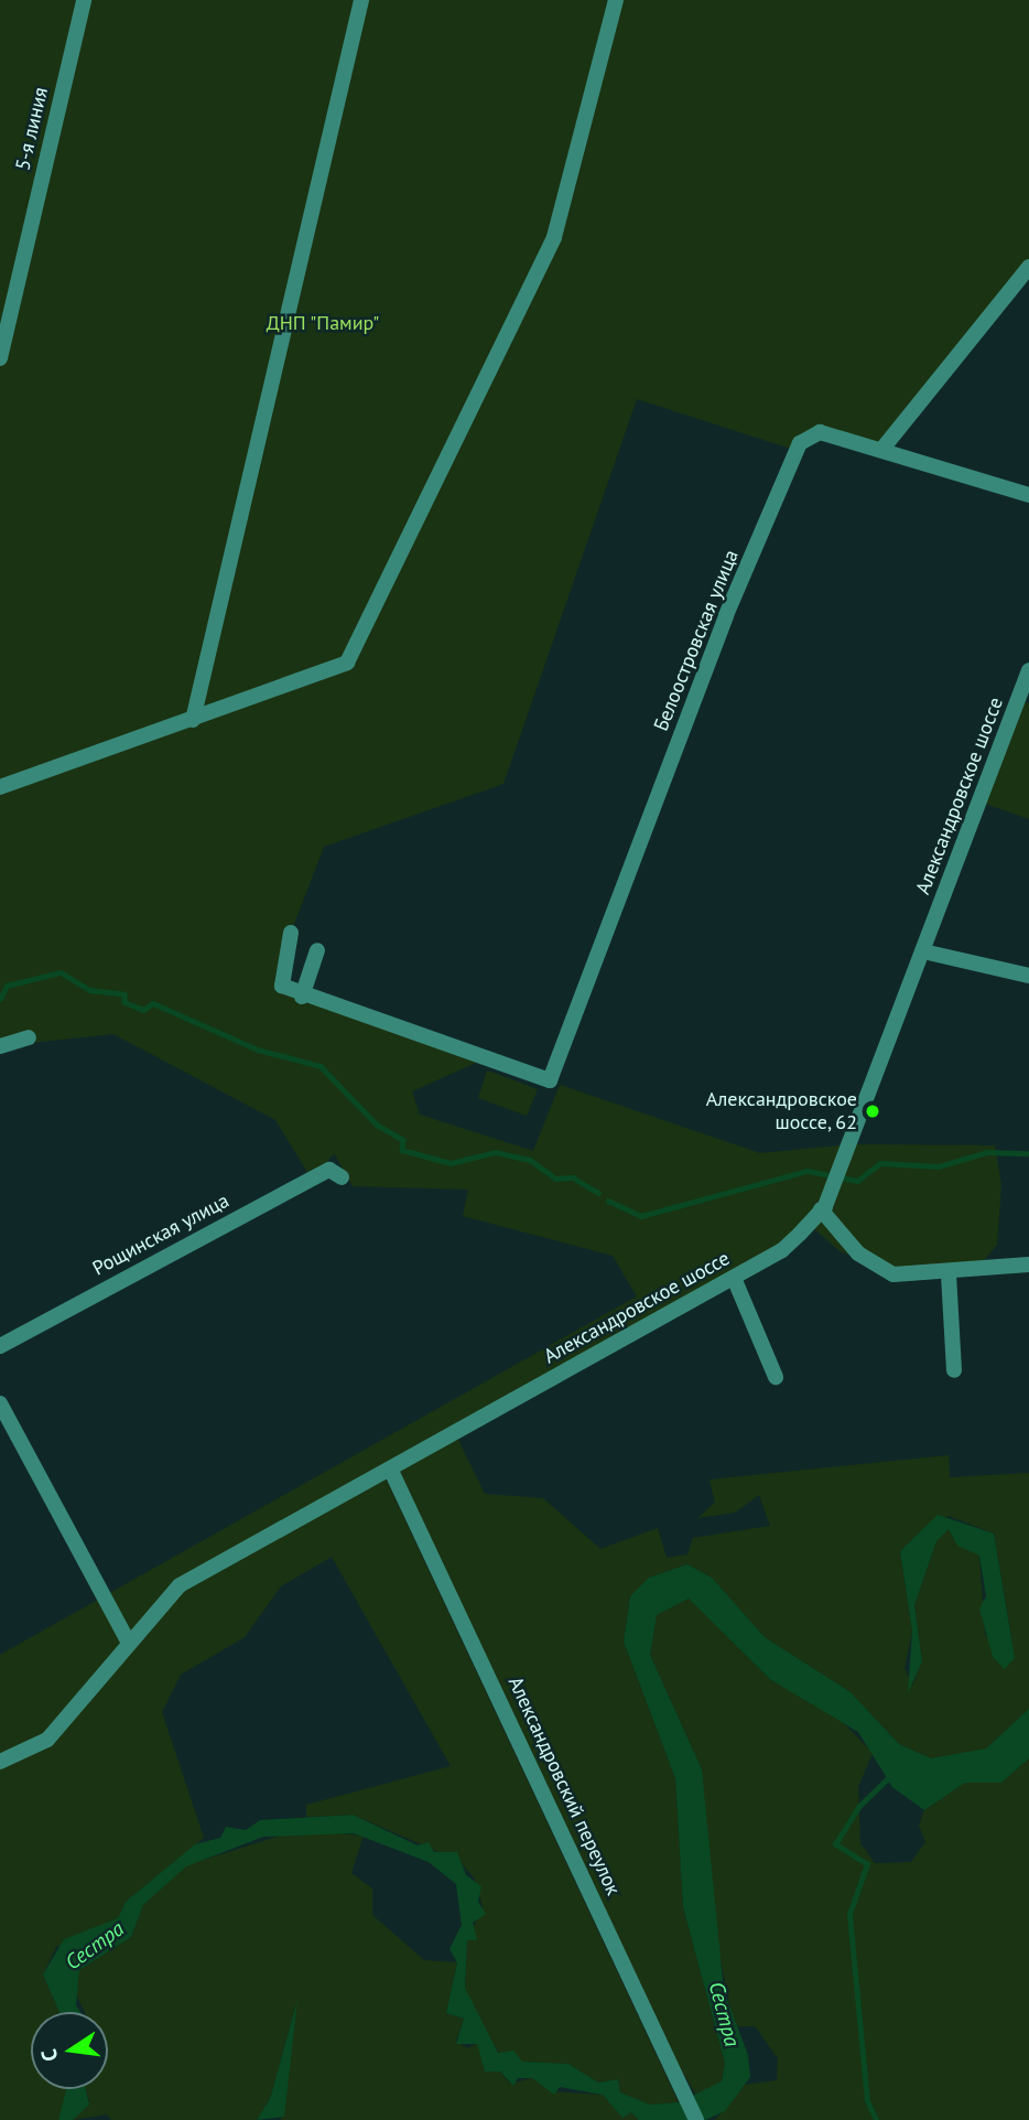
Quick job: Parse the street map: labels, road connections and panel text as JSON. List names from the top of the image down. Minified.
{"streets":{"street":["5-я линия","Белоостровская улица","Александровское шоссе","Рощинская улица","Александровский переулок"]},"crossings":[["Александровское шоссе","Александровский переулок"]],"water":["Сестра"],"parks":["ДНП \"Памир\""],"places":["Александровское шоссе, 62"],"north":"left"}
